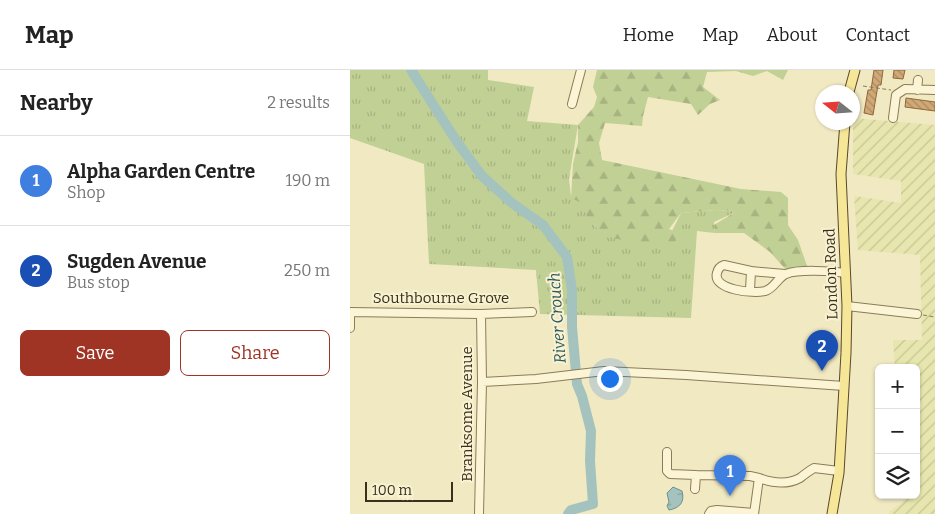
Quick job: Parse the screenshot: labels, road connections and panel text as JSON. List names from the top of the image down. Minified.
{"streets":{"main road":["London Road"],"street":["Southbourne Grove","Branksome Avenue"]},"crossings":[["Southbourne Grove","Branksome Avenue"]],"water":["River Crouch"],"scale_bar":"100 m","north":"left","page":{"header":"Map","nav":["Home","Map","About","Contact"],"heading":["Nearby","2 results"],"list":[{"mark":"1","name":"Alpha Garden Centre","note":"Shop","value":"190 m"},{"mark":"2","name":"Sugden Avenue","note":"Bus stop","value":"250 m"}],"buttons":["Save","Share"],"pins":["2","1"],"map_buttons":["+","−"],"scale":"100 m"}}
